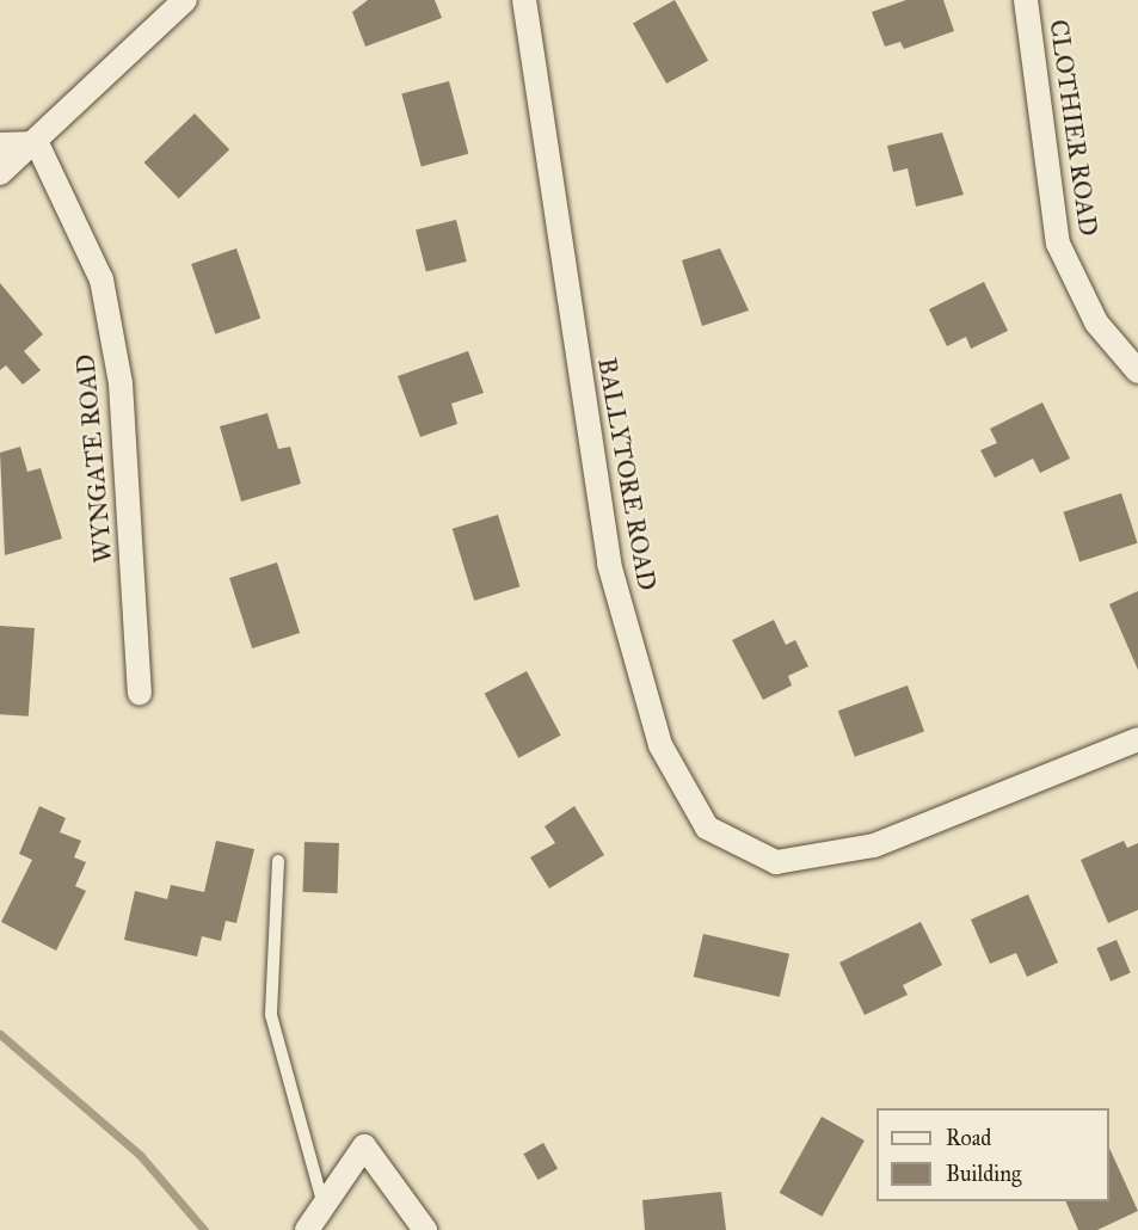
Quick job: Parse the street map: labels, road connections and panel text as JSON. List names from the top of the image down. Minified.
{"streets":{"street":["CLOTHIER ROAD","WYNGATE ROAD","BALLYTORE ROAD"]},"legend":["Road","Building"]}
